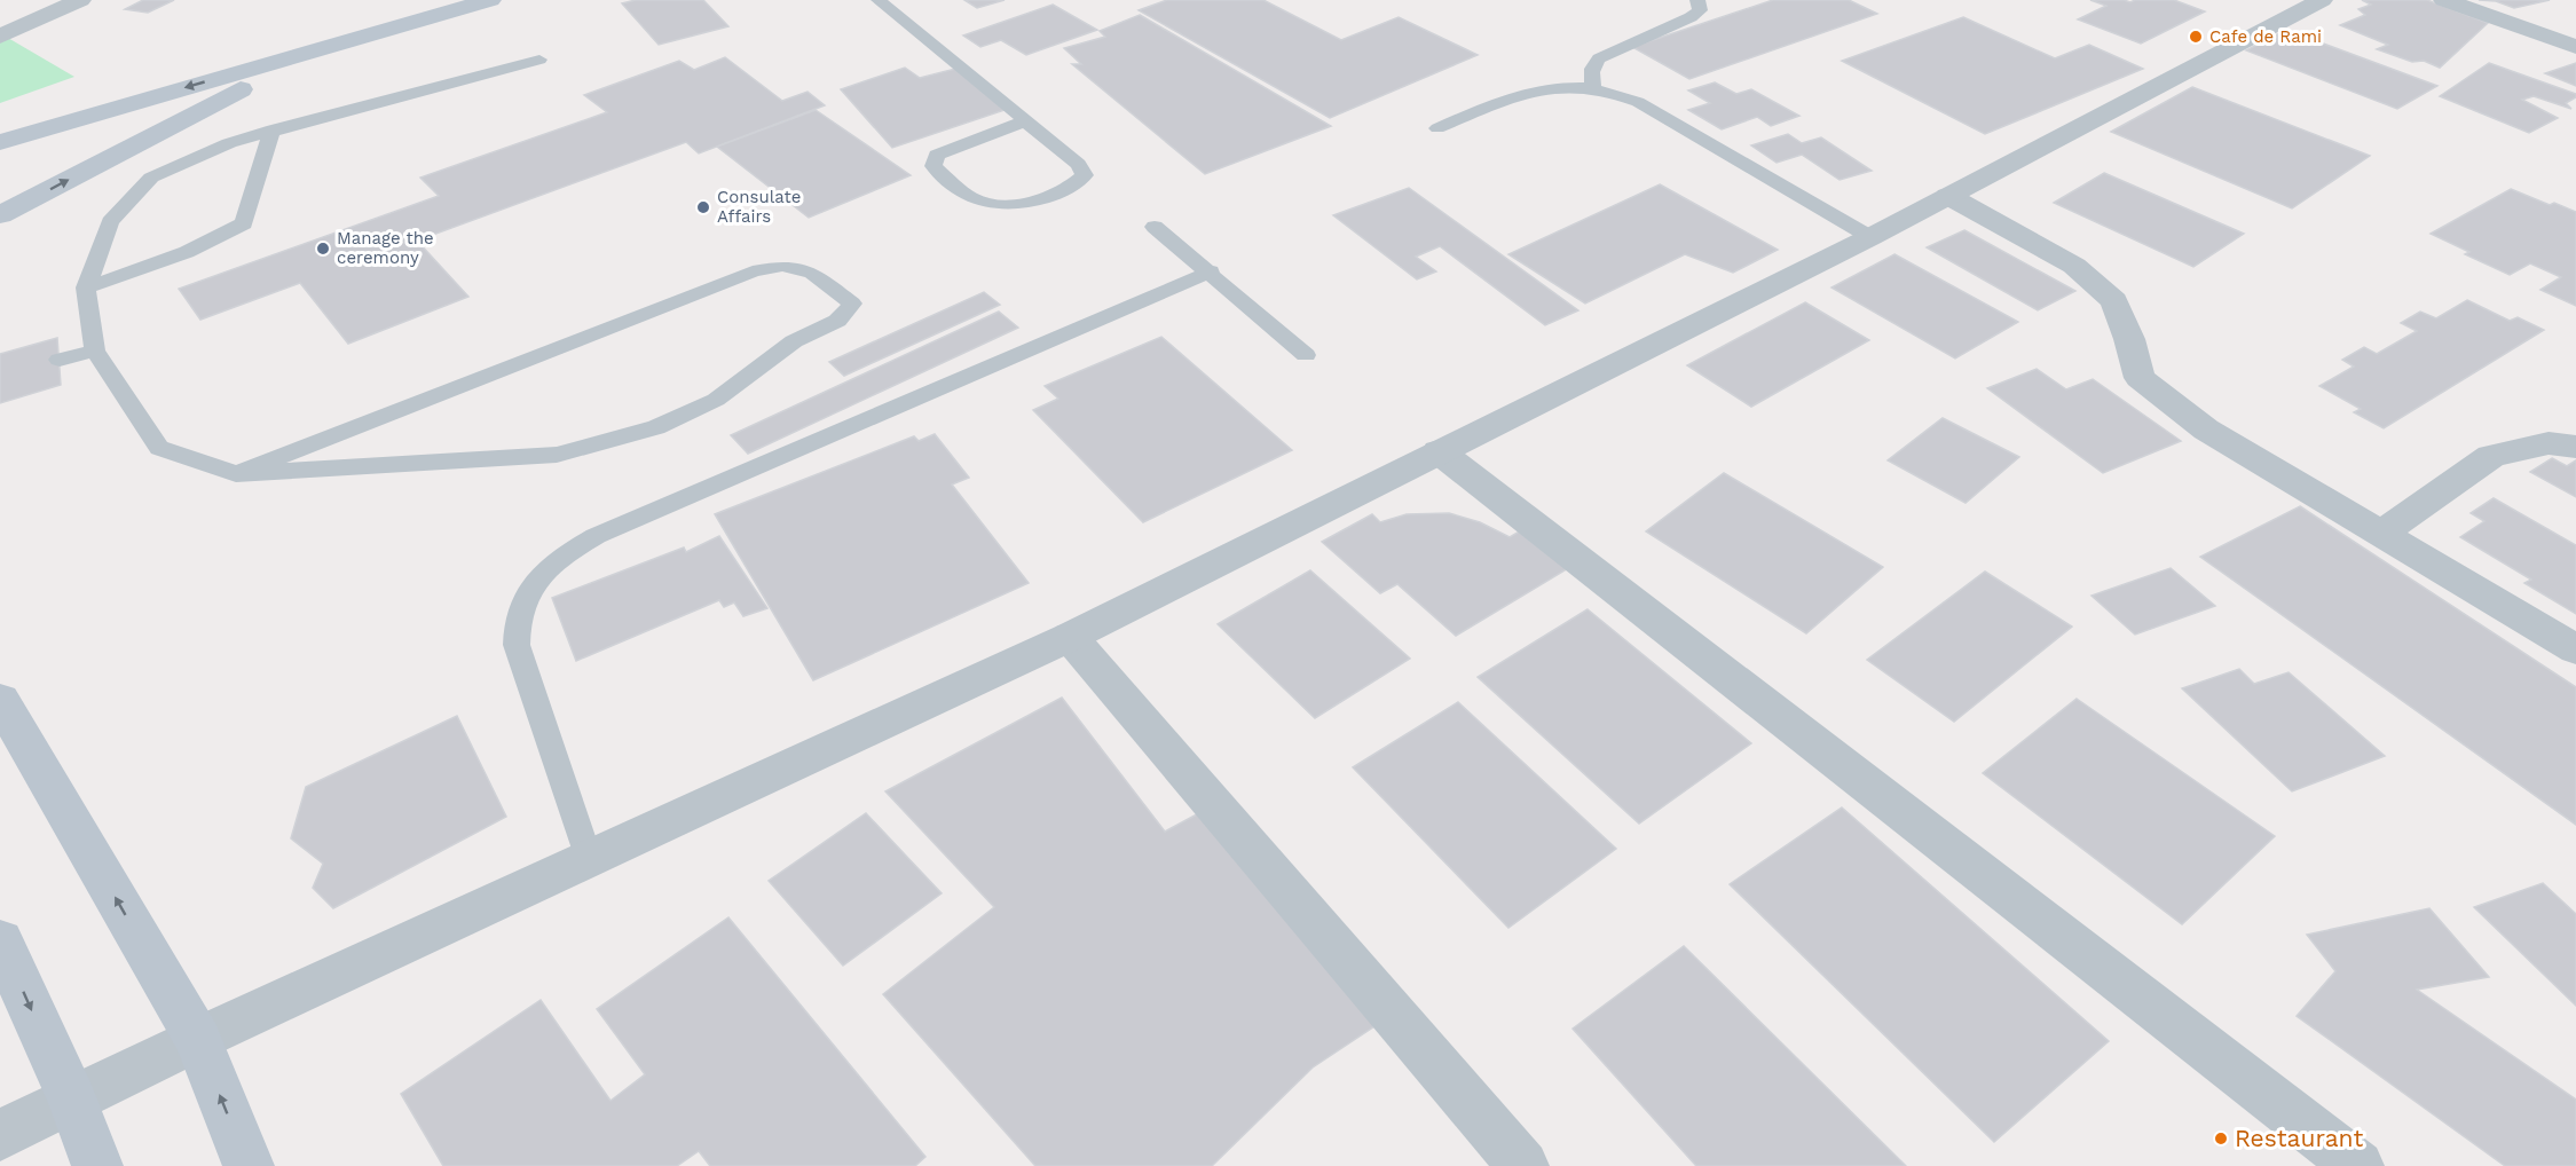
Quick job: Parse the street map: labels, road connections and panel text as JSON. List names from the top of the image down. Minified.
{"places":["Cafe de Rami","Consulate Affairs","Manage the ceremony","Restaurant"]}
